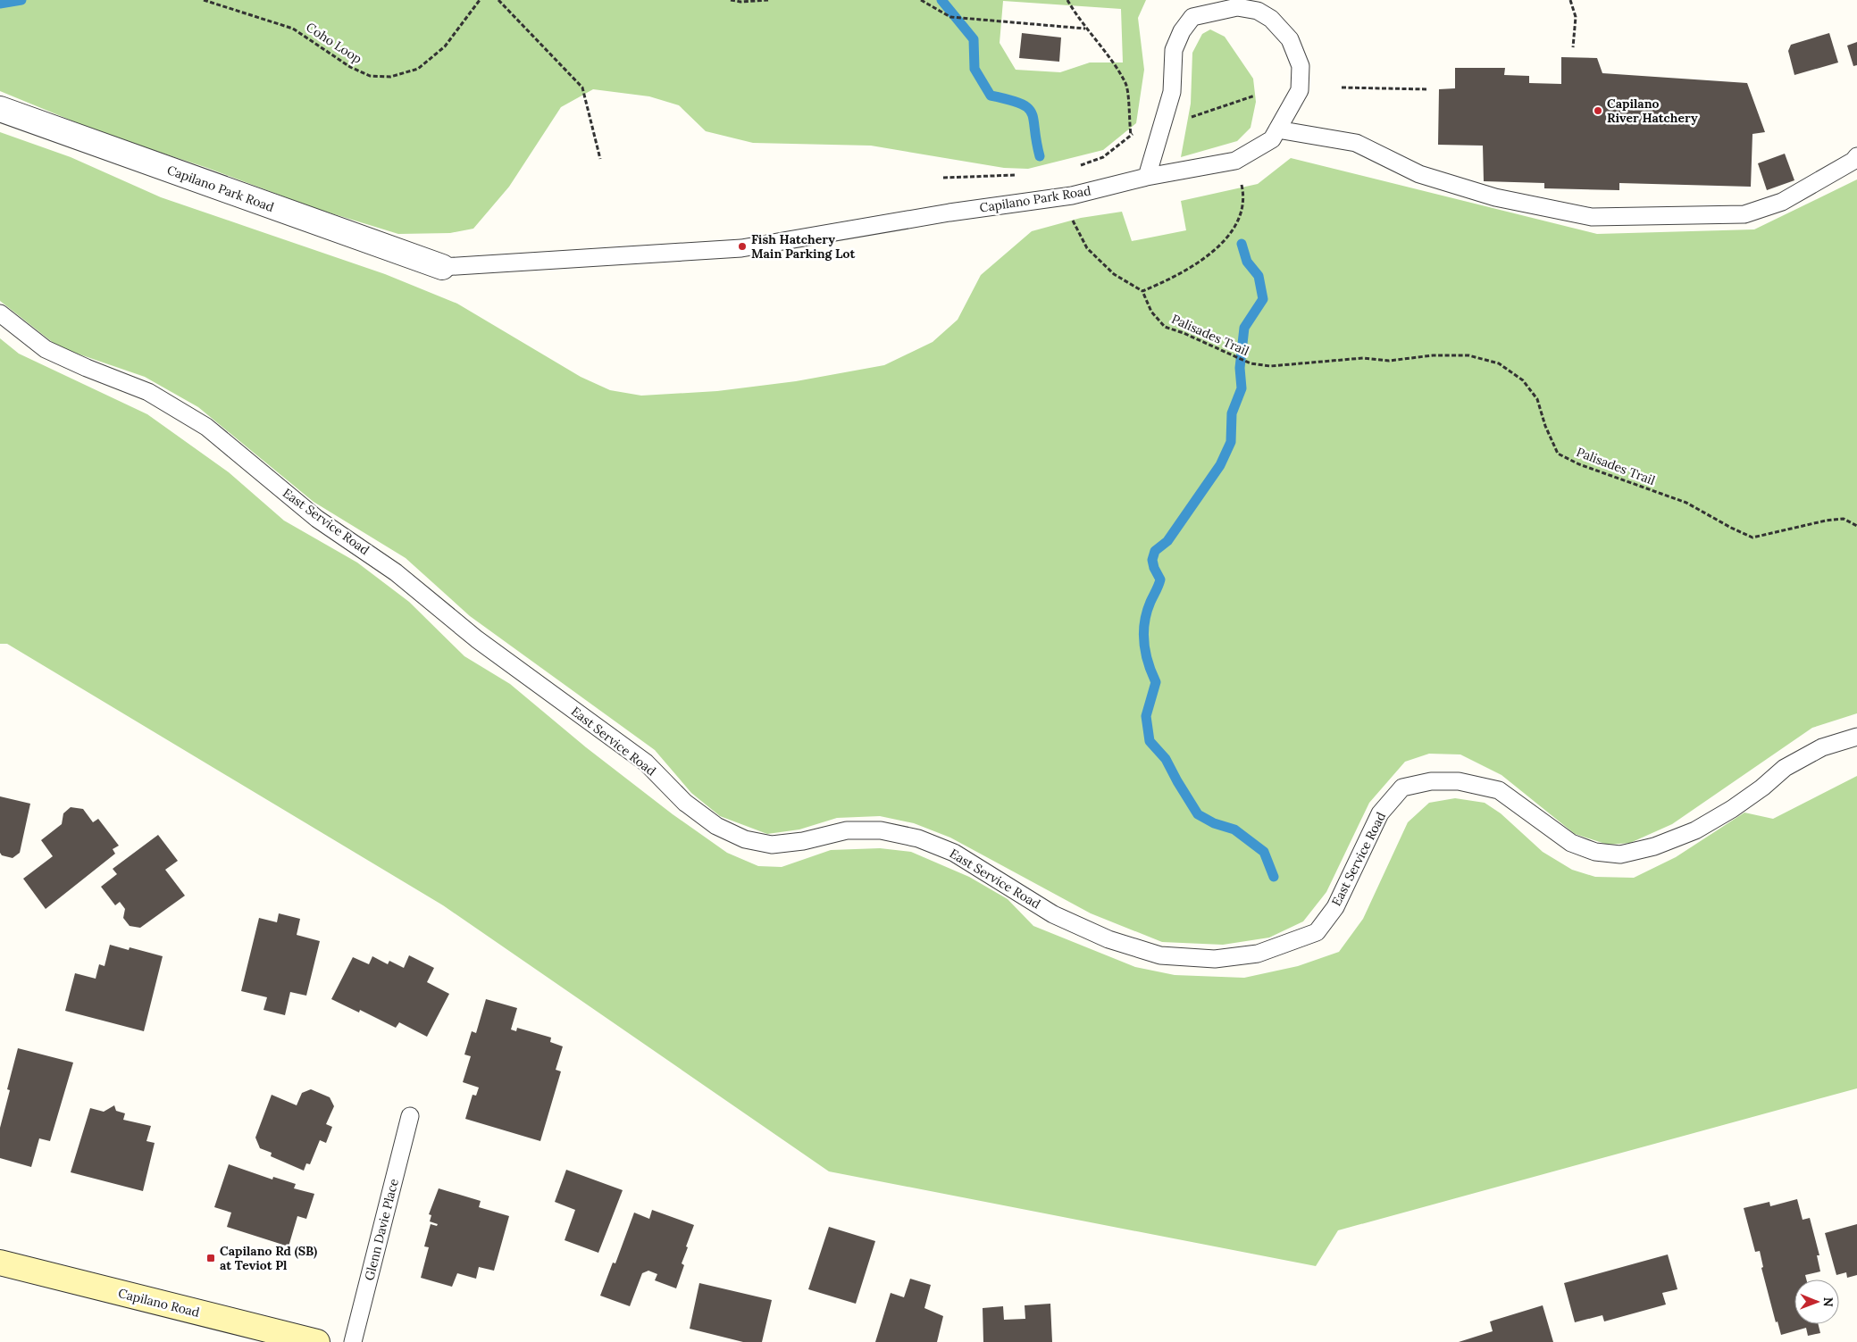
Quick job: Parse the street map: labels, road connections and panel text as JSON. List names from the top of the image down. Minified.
{"streets":{"main road":["Capilano Road"],"street":["Capilano Park Road"],"lane":["East Service Road","Glenn Davie Place"],"path":["Coho Loop","Palisades Trail"]},"places":{"other":["Capilano River Hatchery","Fish Hatchery Main Parking Lot"],"transit":["Capilano Rd (SB) at Teviot Pl"]},"north":"right"}
